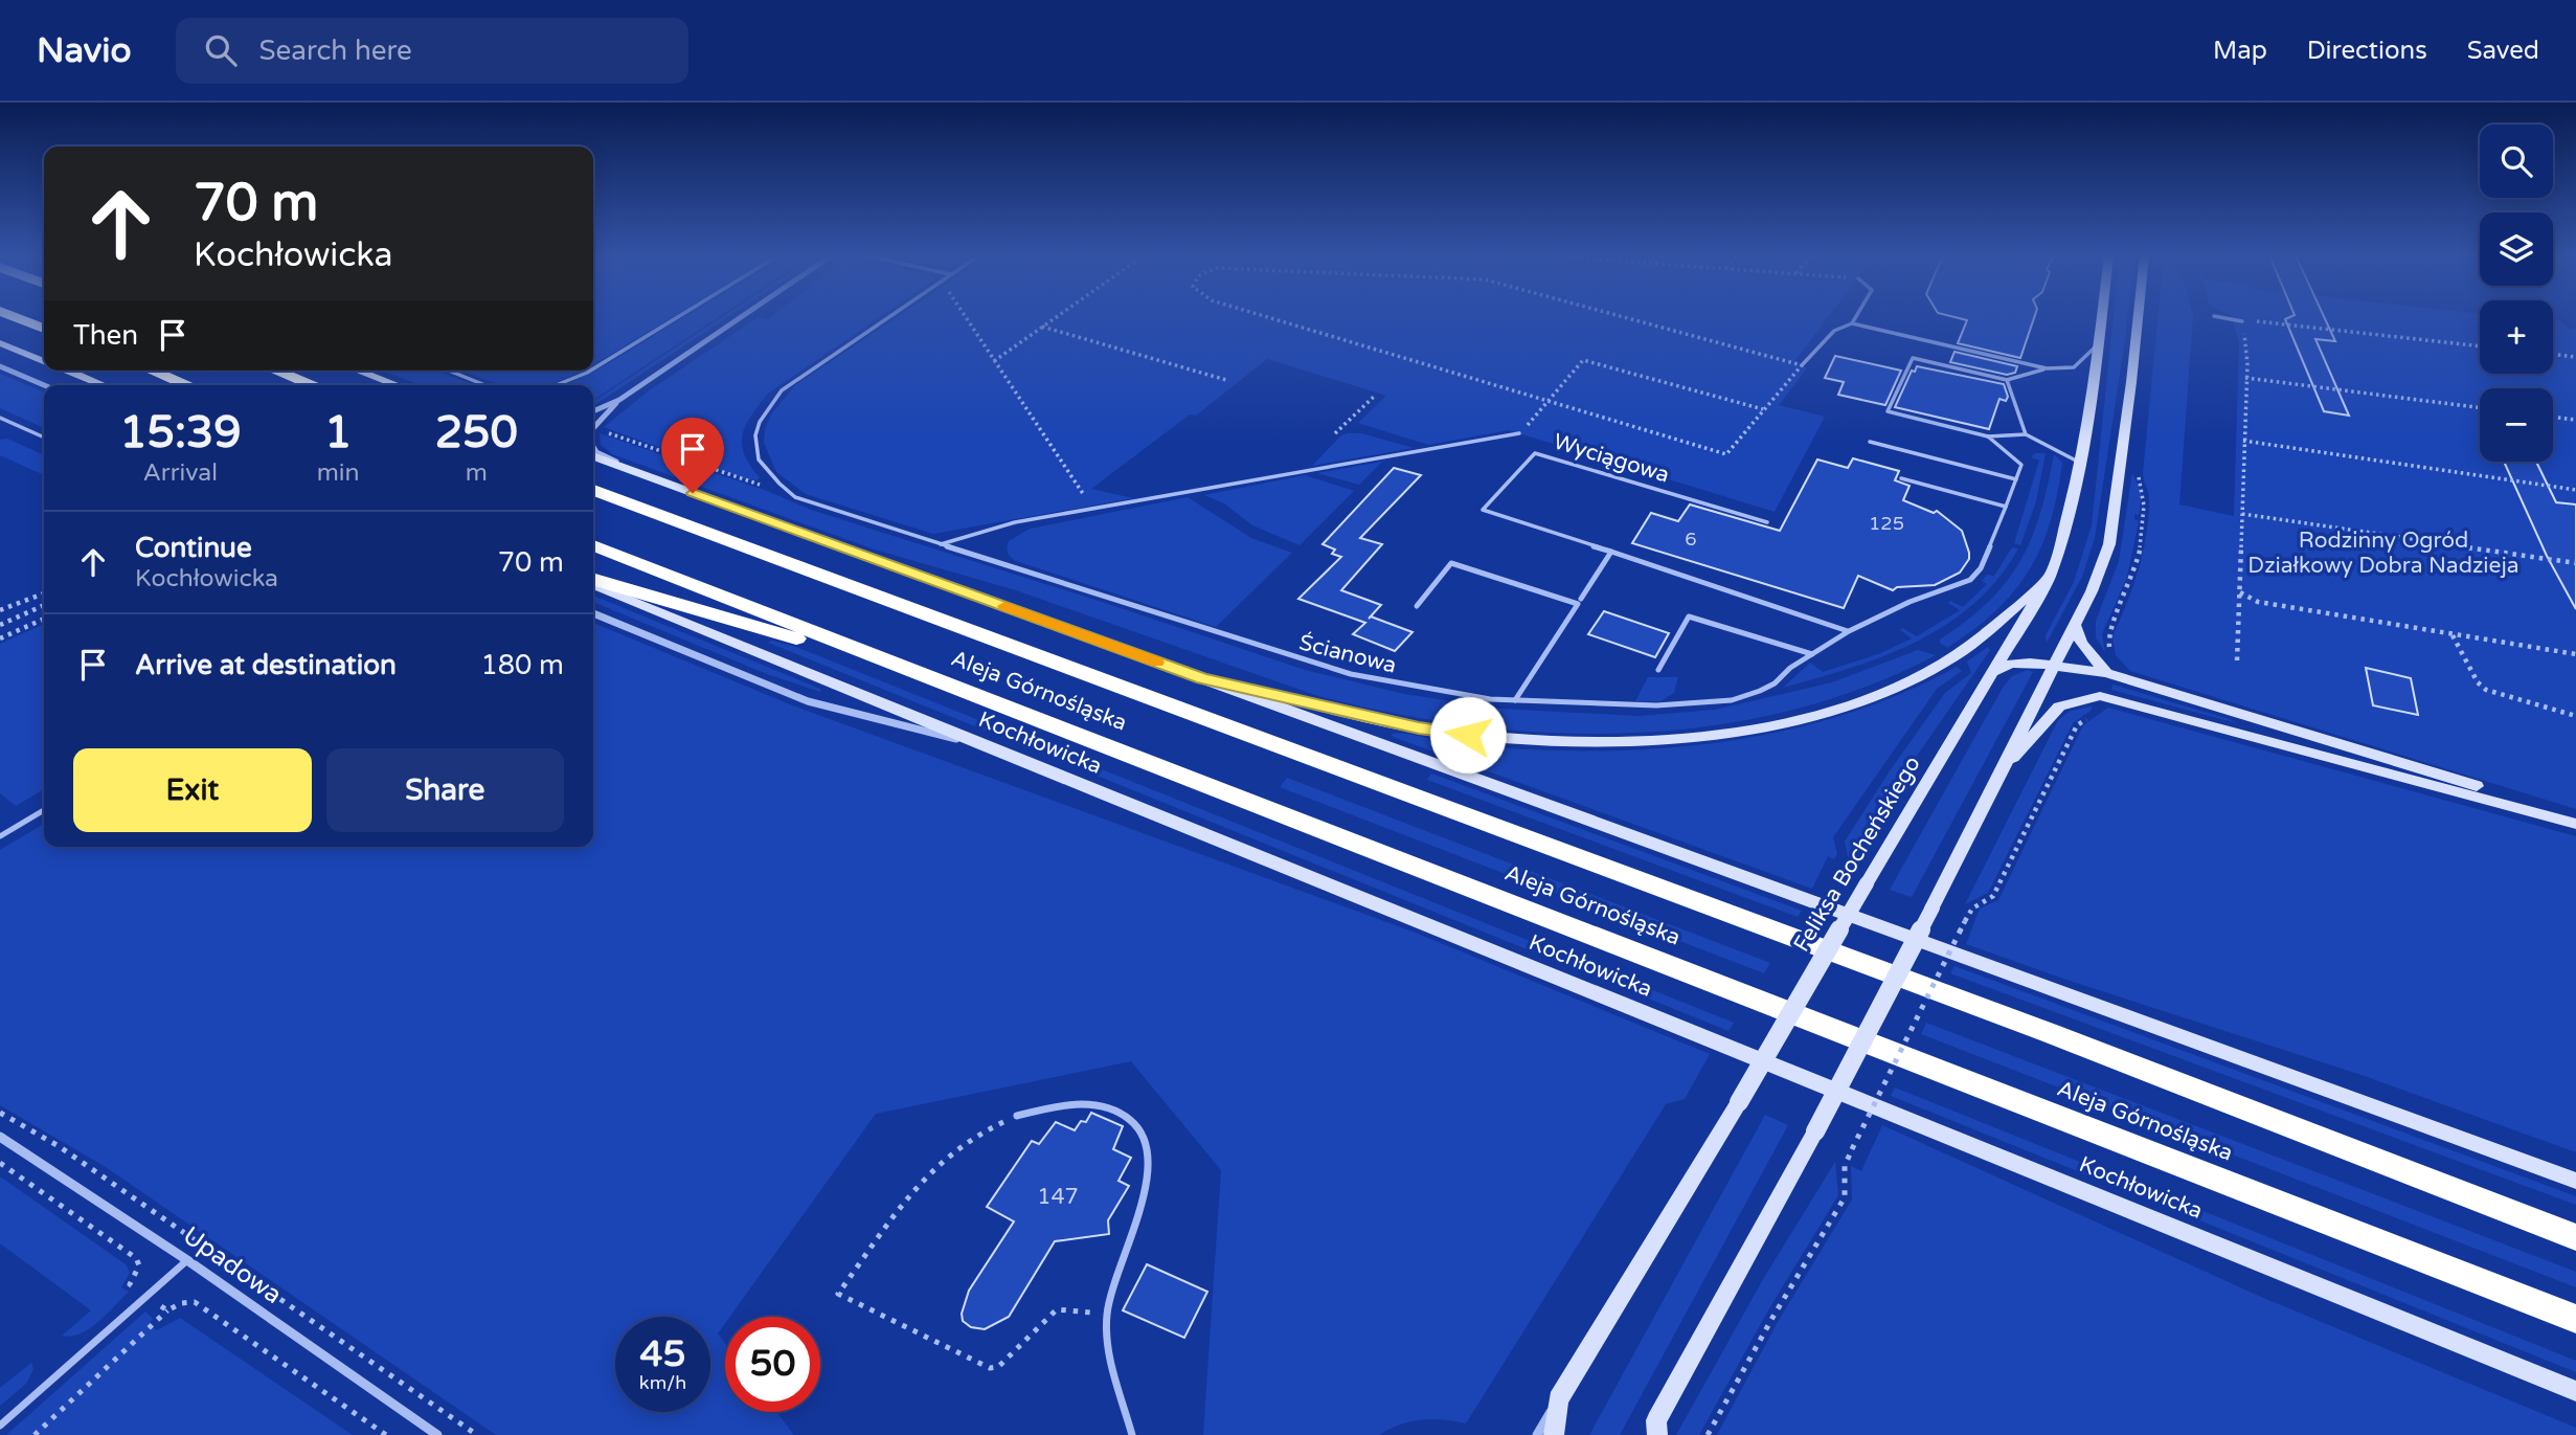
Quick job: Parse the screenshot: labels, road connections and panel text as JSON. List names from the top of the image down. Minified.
{"streets":{"highway":["Aleja Górnośląska"],"main road":["Kochłowicka","Feliksa Bocheńskiego"],"street":["Upadowa"],"lane":["Wyciągowa","Ścianowa"]},"parks":["Rodzinny Ogród Działkowy Dobra Nadzieja"],"house_numbers":["125","6","147"],"page":{"header":"Navio","search":"Search here","nav":["Map","Directions","Saved"],"map_buttons":["+","−"],"turn":["70 m","Kochłowicka"],"then":"Then","eta":["15:39","Arrival","1","min","250","m"],"list":[{"name":"Continue","note":"Kochłowicka","value":"70 m"},{"name":"Arrive at destination","value":"180 m"}],"buttons":["Exit","Share"],"speed":"45 km/h","limit":"50"}}
